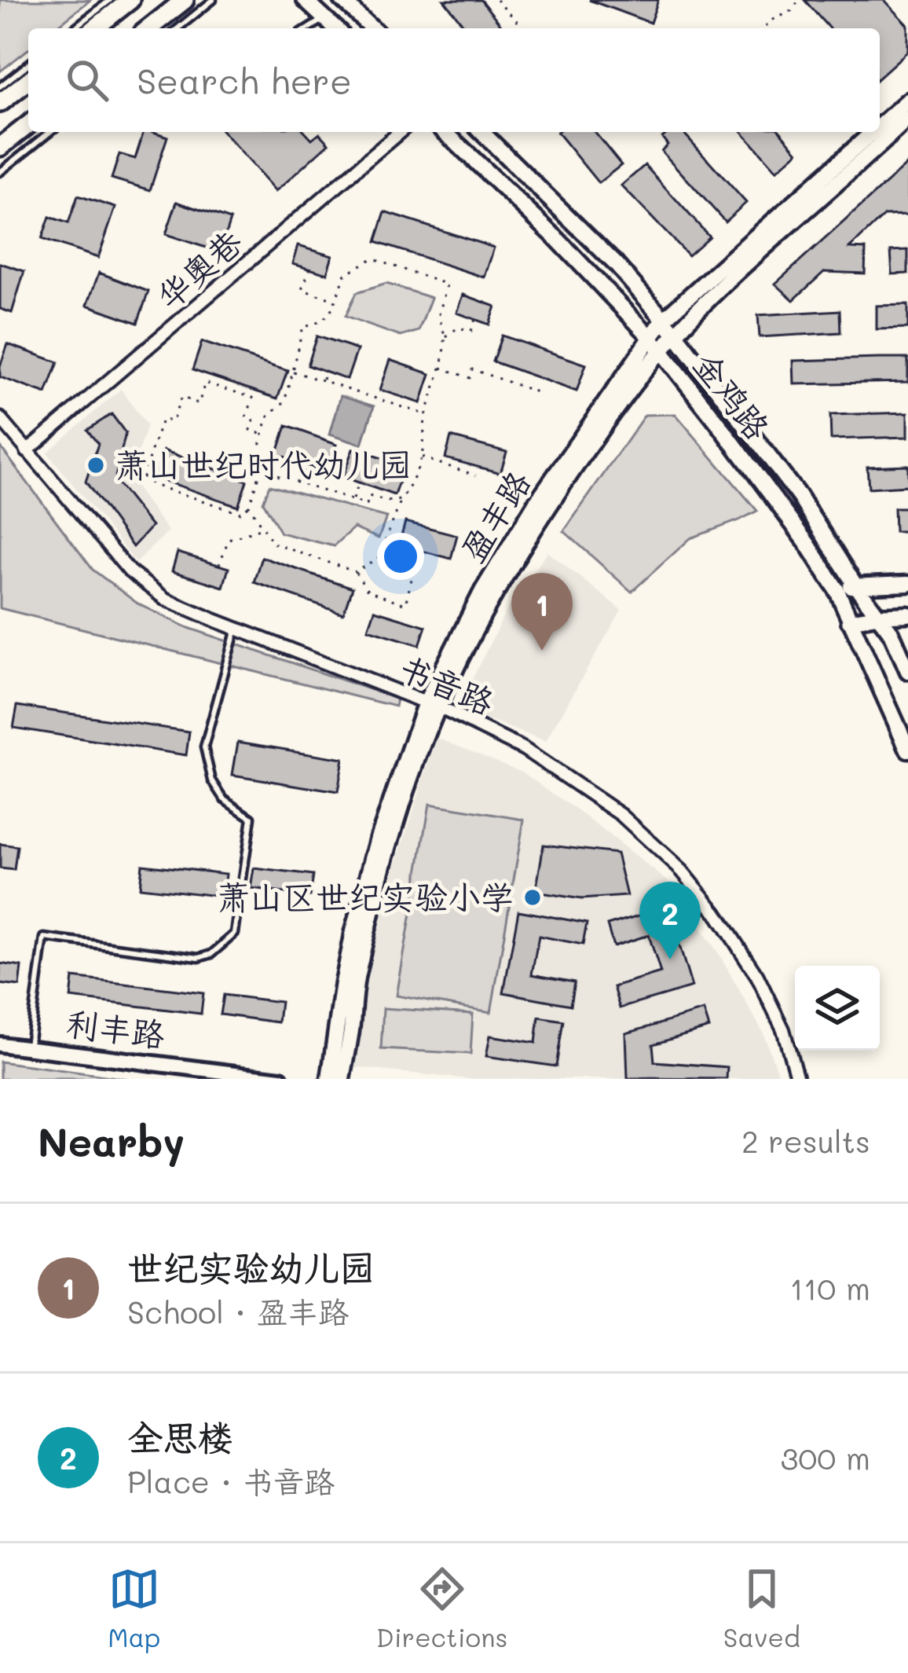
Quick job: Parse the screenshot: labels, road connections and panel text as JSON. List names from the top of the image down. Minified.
{"streets":{"main road":["金鸡路","盈丰路"],"street":["华奥巷","书音路","利丰路"]},"crossings":[["华奥巷","书音路"],["金鸡路","盈丰路"],["盈丰路","书音路"]],"places":["萧山世纪时代幼儿园","萧山区世纪实验小学"],"page":{"search":"Search here","pins":["1","2"],"heading":["Nearby","2 results"],"list":[{"mark":"1","name":"世纪实验幼儿园","note":"School · 盈丰路","value":"110 m"},{"mark":"2","name":"全思楼","note":"Place · 书音路","value":"300 m"}],"nav":["Map","Directions","Saved"]}}
